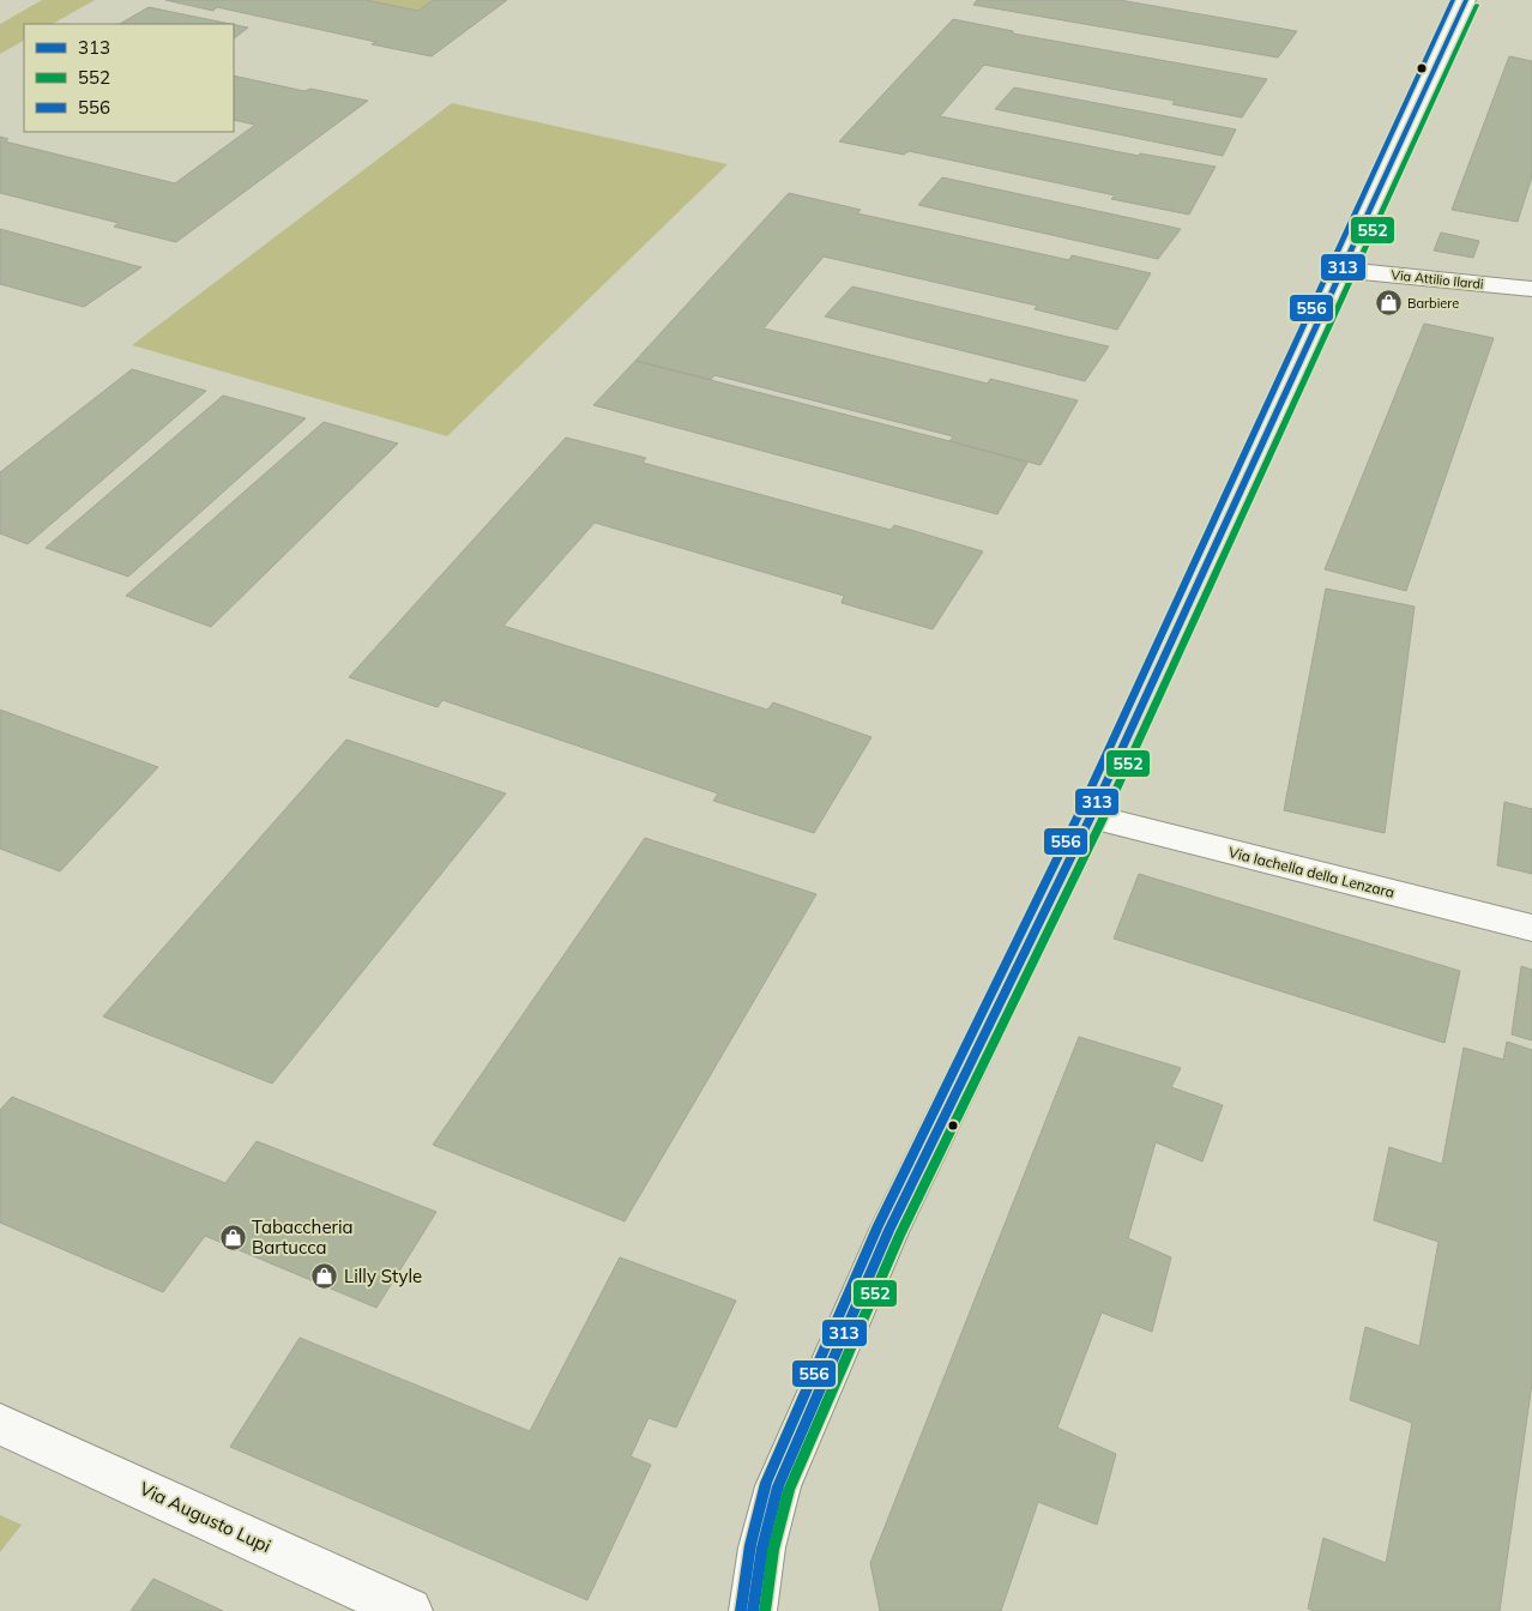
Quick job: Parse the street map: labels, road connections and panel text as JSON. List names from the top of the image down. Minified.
{"streets":{"street":["Via Attilio Ilardi","Via Iachella della Lenzara","Via Augusto Lupi"]},"places":{"shop":["Barbiere","Tabaccheria Bartucca","Lilly Style"]},"lines":["transit line 313","transit line 556","transit line 552"],"legend":["313","552","556"]}
